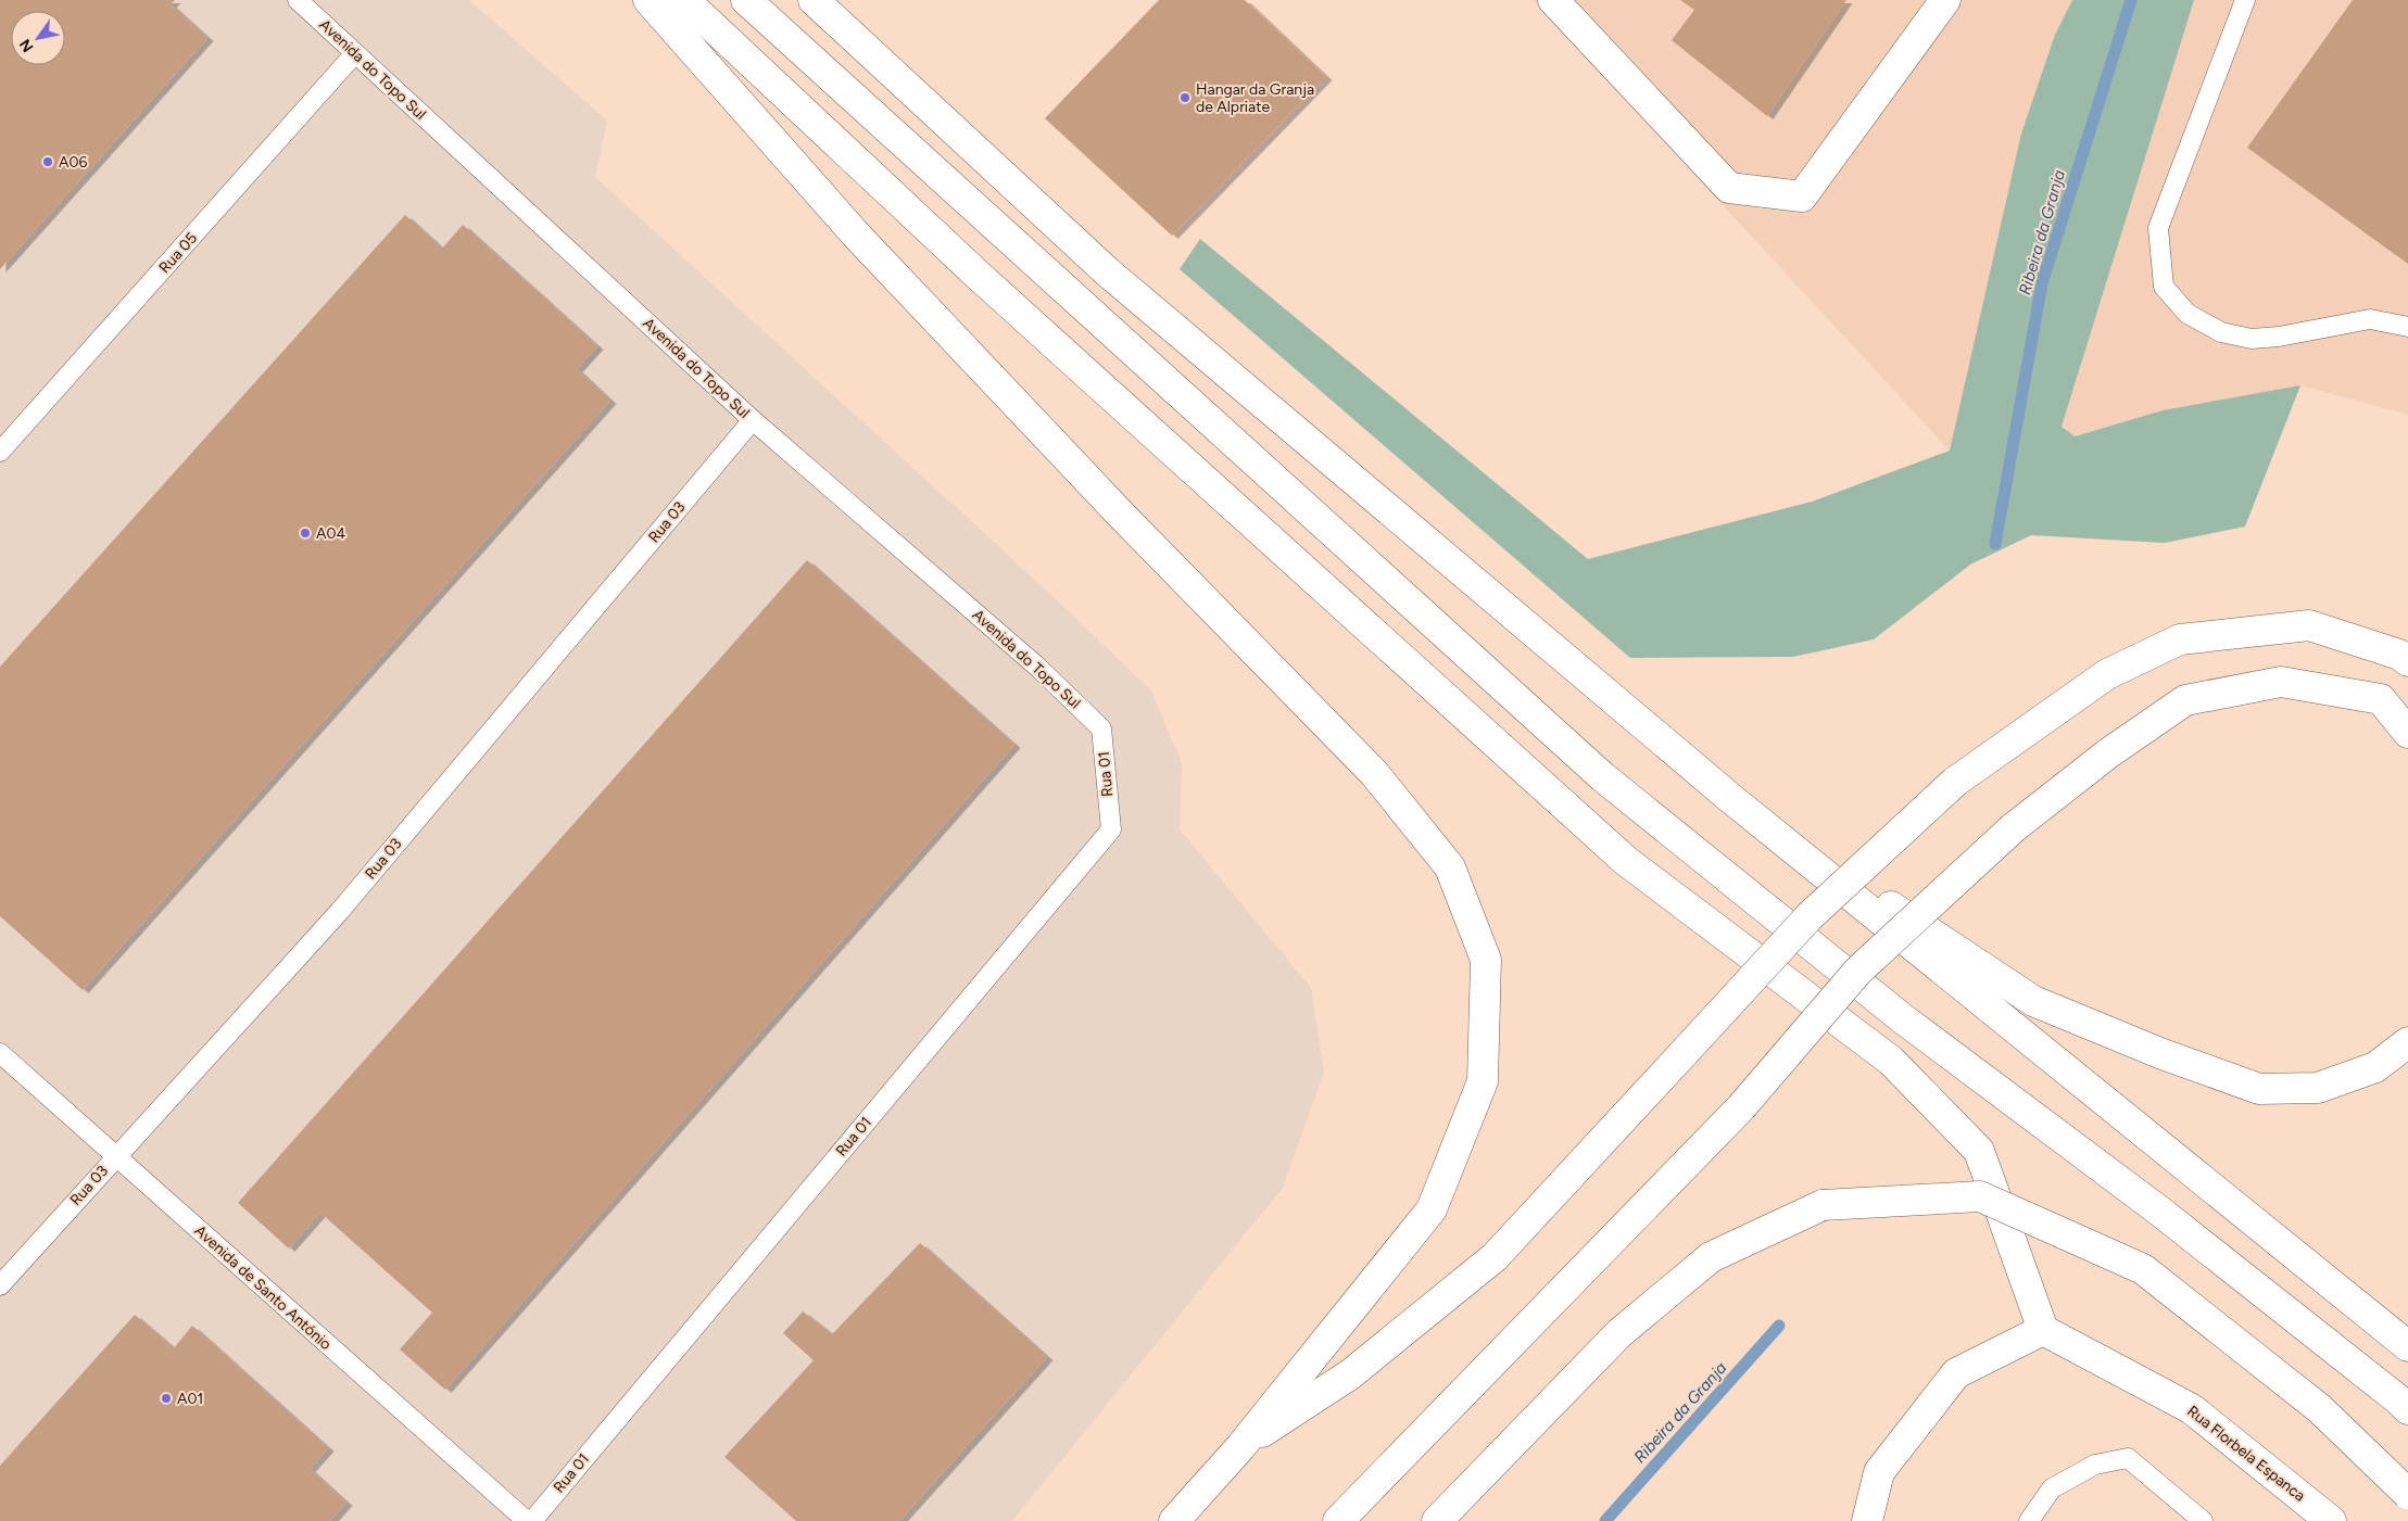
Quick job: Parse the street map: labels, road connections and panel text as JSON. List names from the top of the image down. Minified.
{"streets":{"main road":["Rua Florbela Espanca"],"lane":["Avenida do Topo Sul","Rua 05","Rua 03","Rua 01","Avenida de Santo António"]},"crossings":[["Avenida do Topo Sul","Rua 05"],["Avenida do Topo Sul","Rua 03"],["Avenida do Topo Sul","Rua 01"],["Rua 03","Avenida de Santo António"]],"water":["Ribeira da Granja"],"places":["Hangar da Granja de Alpriate","A06","A04","A01"],"north":"bottom left"}
